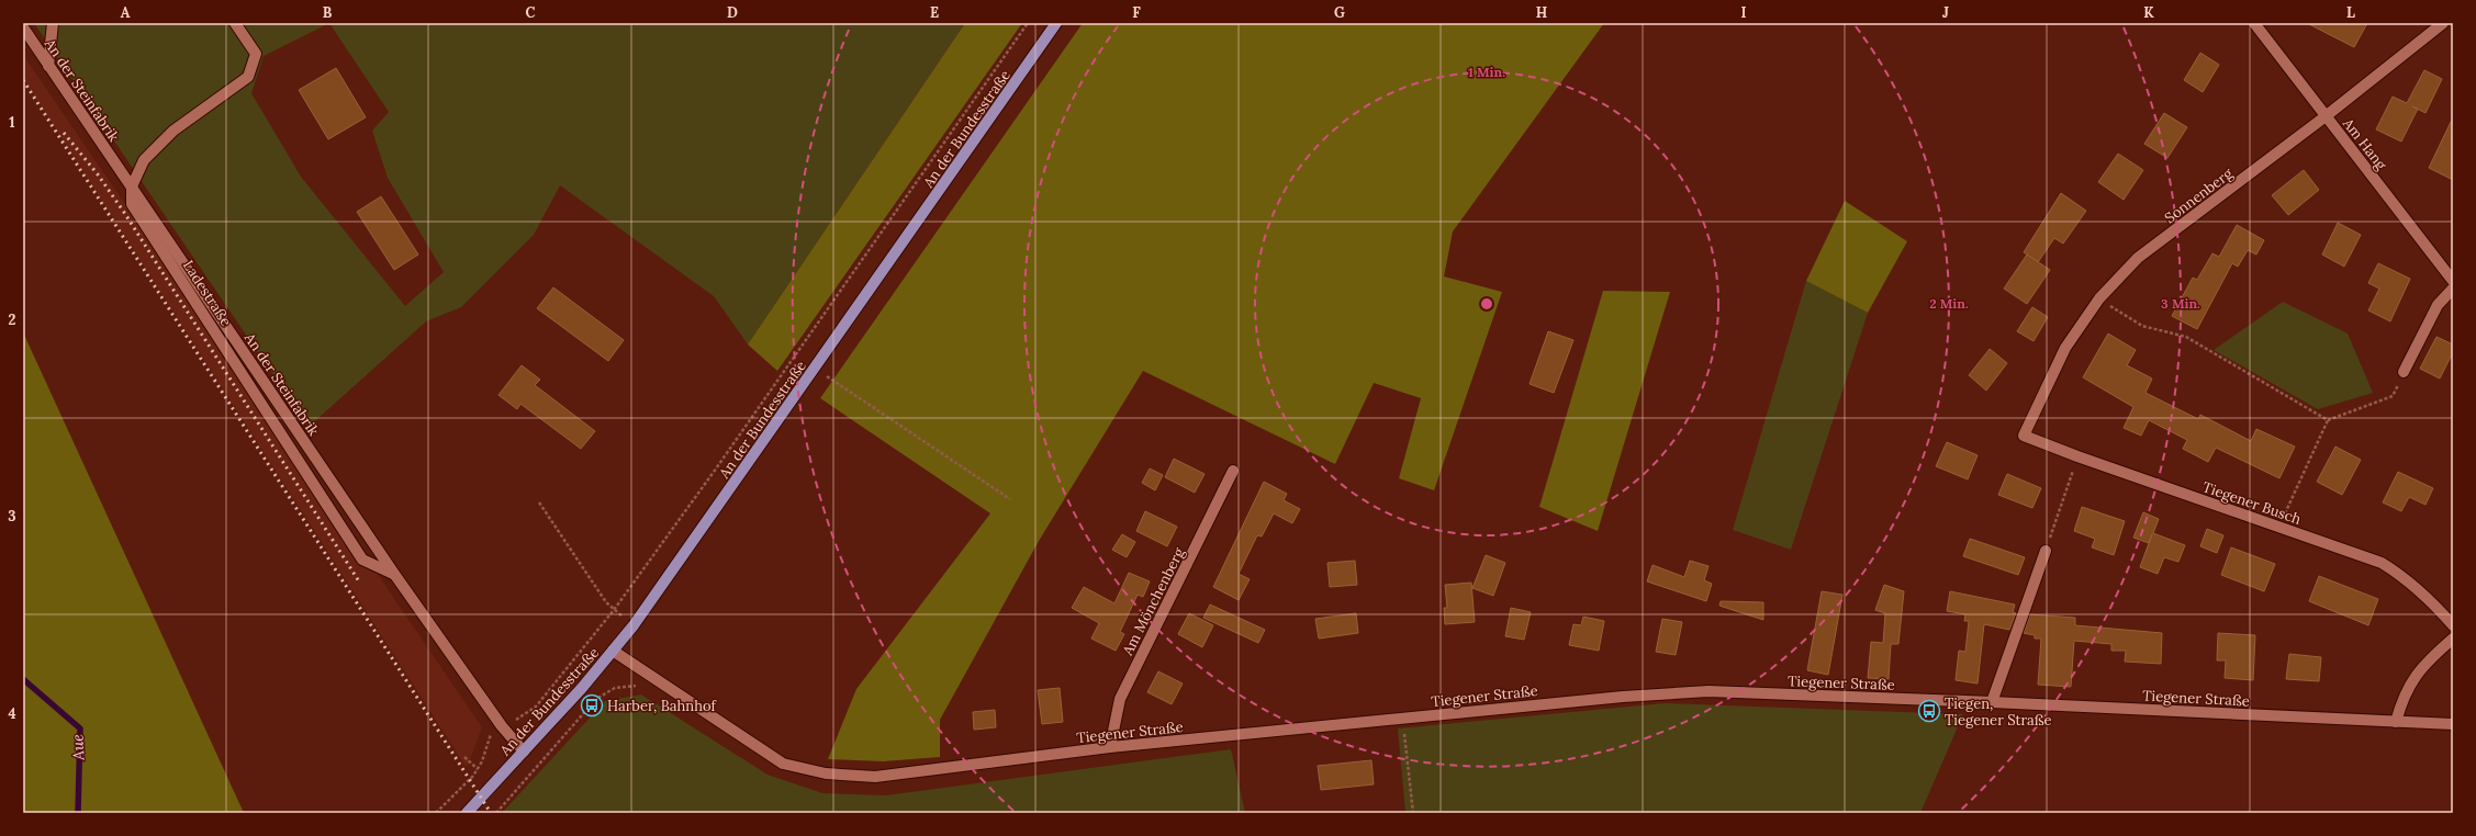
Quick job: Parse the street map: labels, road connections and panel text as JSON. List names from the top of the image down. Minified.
{"streets":{"main road":["An der Bundesstraße"],"street":["An der Steinfabrik","Am Hang","Sonnenberg","Ladestraße","Tiegener Busch","Am Mönchenberg","Tiegener Straße"]},"crossings":[["An der Steinfabrik","An der Bundesstraße"],["An der Steinfabrik","Ladestraße"],["An der Bundesstraße","Tiegener Straße"],["Am Hang","Sonnenberg"],["Sonnenberg","Tiegener Busch"],["Am Mönchenberg","Tiegener Straße"]],"water":["Aue"],"places":{"bus stop":["Harber, Bahnhof","Tiegen, Tiegener Straße"]},"grid":{"columns":["A","B","C","D","E","F","G","H","I","J","K","L"],"rows":["1","2","3","4"]},"rings":["1 Min.","2 Min.","3 Min."]}
